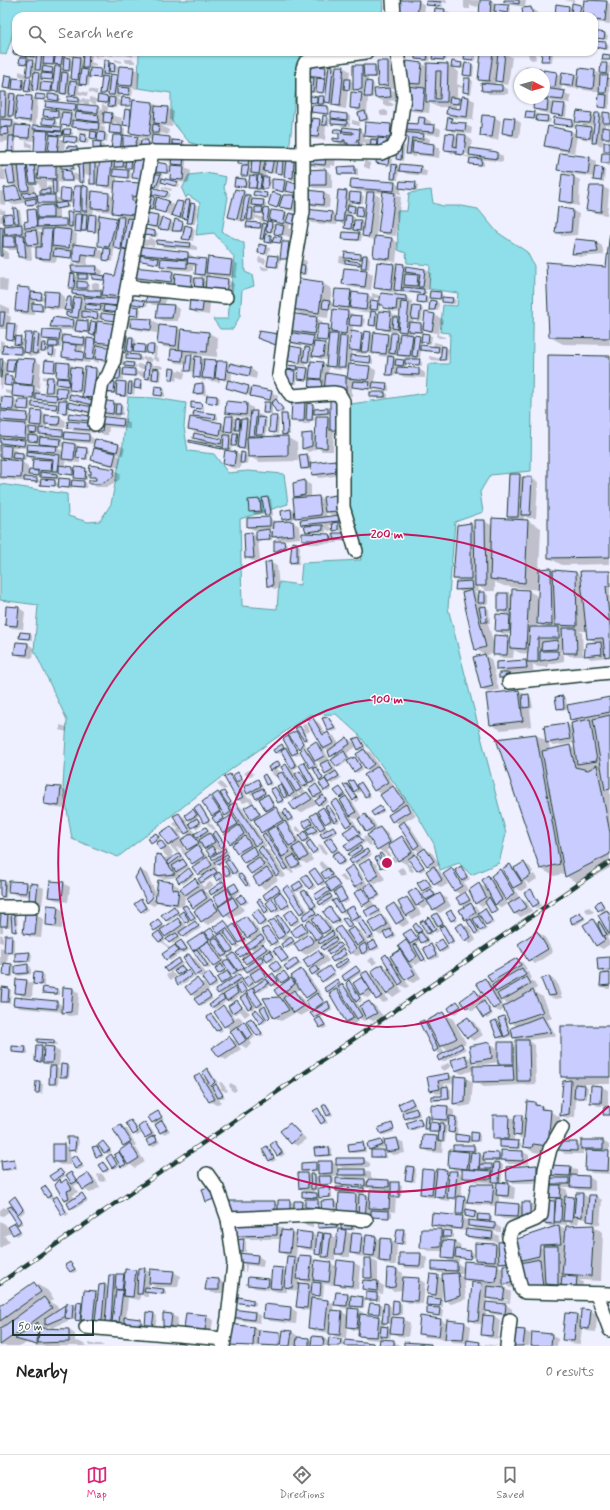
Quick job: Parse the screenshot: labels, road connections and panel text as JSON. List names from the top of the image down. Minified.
{"scale_bar":"50 m","north":"right","page":{"search":"Search here","scale":"50 m","heading":["Nearby","0 results"],"nav":["Map","Directions","Saved"]},"rings":["200 m","100 m"]}
